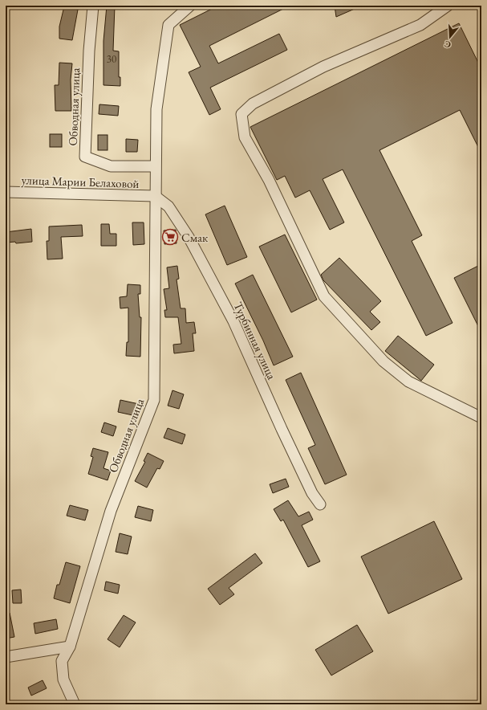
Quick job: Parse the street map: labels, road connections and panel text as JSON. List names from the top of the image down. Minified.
{"streets":{"street":["Обводная улица","улица Марии Белаховой","Турбинная улица"]},"crossings":[["Обводная улица","улица Марии Белаховой"],["Обводная улица","Турбинная улица"],["улица Марии Белаховой","Турбинная улица"]],"places":{"supermarket":["Смак"]},"house_numbers":["30"],"north":"bottom"}
